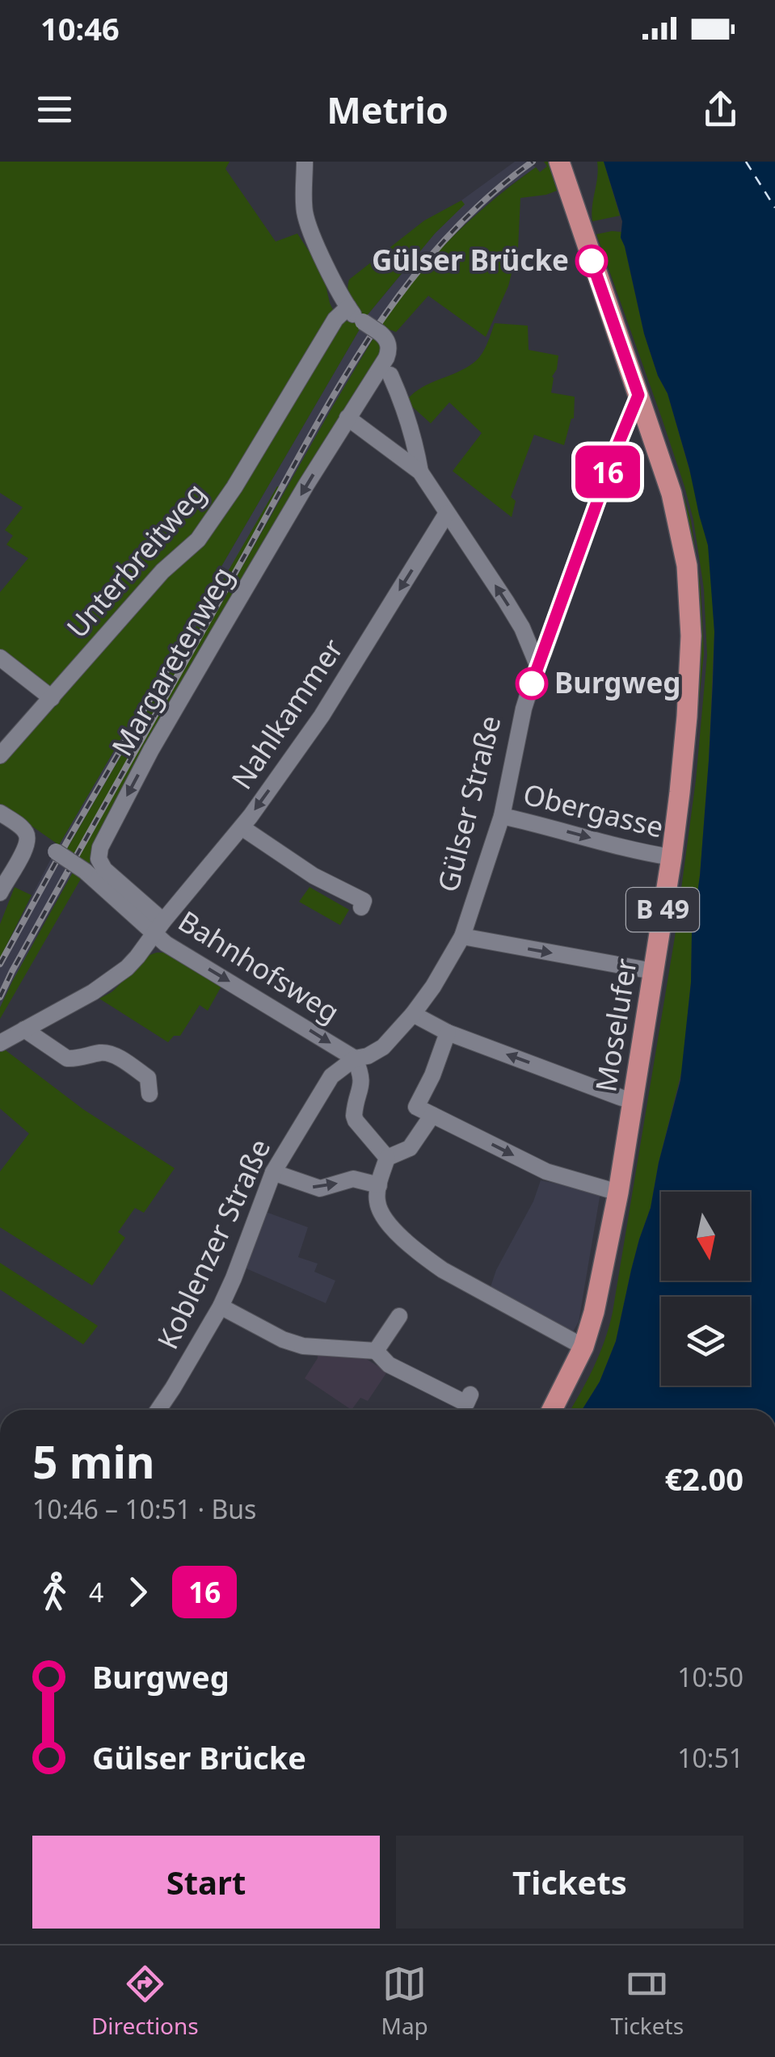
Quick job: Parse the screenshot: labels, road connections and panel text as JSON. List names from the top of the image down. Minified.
{"streets":{"main road":["B 49","Moselufer"],"street":["Unterbreitweg","Margaretenweg","Nahlkammer","Gülser Straße","Obergasse","Bahnhofsweg","Koblenzer Straße"]},"crossings":[["Margaretenweg","Nahlkammer"],["Margaretenweg","Bahnhofsweg"],["Nahlkammer","Bahnhofsweg"],["Gülser Straße","Obergasse"],["Gülser Straße","B 49"],["Gülser Straße","Bahnhofsweg"],["Gülser Straße","Moselufer"],["Gülser Straße","Koblenzer Straße"],["Obergasse","Moselufer"],["B 49","Moselufer"],["Bahnhofsweg","Koblenzer Straße"]],"one_way":["Margaretenweg","Nahlkammer"],"places":["Gülser Brücke","Burgweg"],"lines":["bus line 16"],"north":"bottom","page":{"status":"10:46","header":"Metrio","on_map":"16","heading":["5 min","10:46 – 10:51 · Bus","€2.00"],"legs":["4","16"],"list":[{"name":"Burgweg","value":"10:50"},{"name":"Gülser Brücke","value":"10:51"}],"buttons":["Start","Tickets"],"tabs":["Directions","Map","Tickets"]}}
